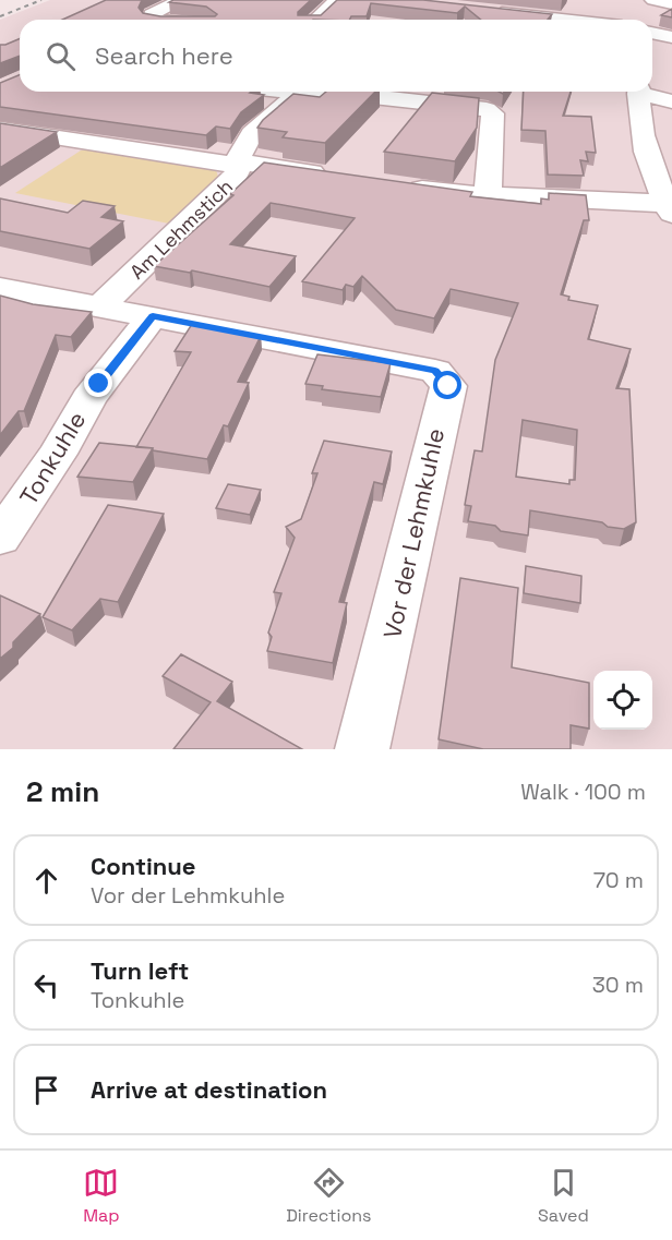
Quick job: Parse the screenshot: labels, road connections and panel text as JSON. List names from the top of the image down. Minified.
{"streets":{"street":["Am Lehmstich","Tonkuhle","Vor der Lehmkuhle"]},"crossings":[["Am Lehmstich","Vor der Lehmkuhle"],["Tonkuhle","Vor der Lehmkuhle"]],"page":{"search":"Search here","heading":["2 min","Walk · 100 m"],"list":[["Continue","Vor der Lehmkuhle","70 m"],["Turn left","Tonkuhle","30 m"],"Arrive at destination"],"nav":["Map","Directions","Saved"]}}
